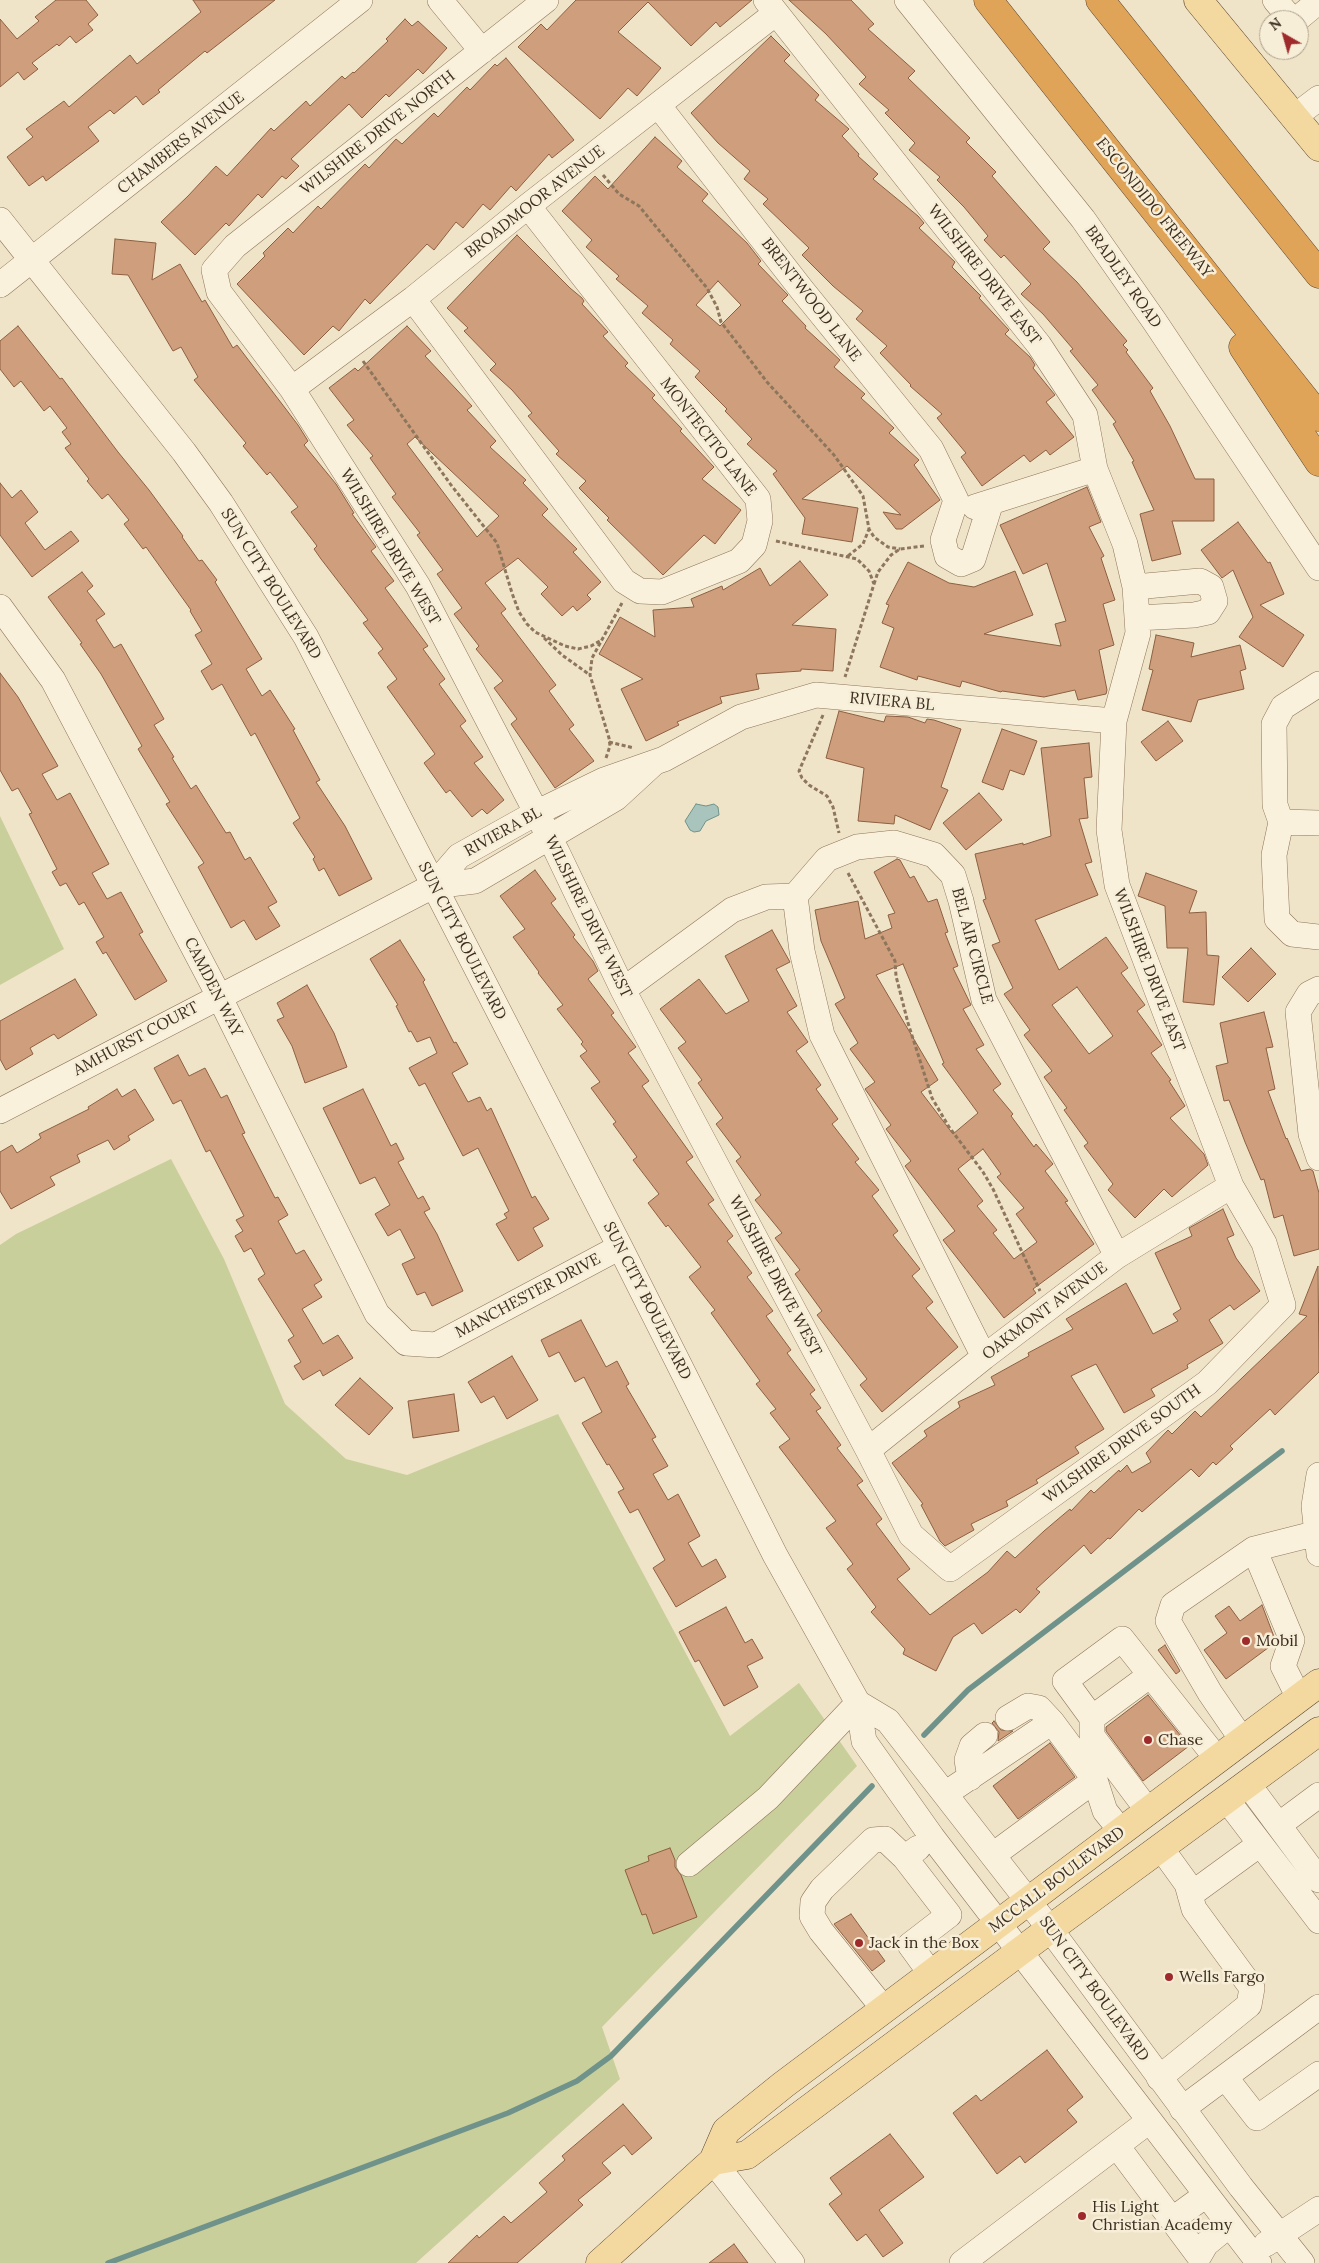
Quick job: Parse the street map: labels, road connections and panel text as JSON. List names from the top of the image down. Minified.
{"streets":{"highway":["ESCONDIDO FREEWAY"],"main road":["MCCALL BOULEVARD"],"street":["WILSHIRE DRIVE NORTH","CHAMBERS AVENUE","BROADMOOR AVENUE","WILSHIRE DRIVE EAST","BRADLEY ROAD","BRENTWOOD LANE","MONTECITO LANE","WILSHIRE DRIVE WEST","SUN CITY BOULEVARD","RIVIERA BL","BEL AIR CIRCLE","CAMDEN WAY","AMHURST COURT","MANCHESTER DRIVE","OAKMONT AVENUE","WILSHIRE DRIVE SOUTH"]},"crossings":[["WILSHIRE DRIVE NORTH","WILSHIRE DRIVE WEST"],["CHAMBERS AVENUE","SUN CITY BOULEVARD"],["BROADMOOR AVENUE","WILSHIRE DRIVE EAST"],["BROADMOOR AVENUE","BRENTWOOD LANE"],["BROADMOOR AVENUE","MONTECITO LANE"],["BROADMOOR AVENUE","WILSHIRE DRIVE WEST"],["WILSHIRE DRIVE EAST","RIVIERA BL"],["WILSHIRE DRIVE EAST","OAKMONT AVENUE"],["WILSHIRE DRIVE EAST","WILSHIRE DRIVE SOUTH"],["WILSHIRE DRIVE WEST","RIVIERA BL"],["WILSHIRE DRIVE WEST","OAKMONT AVENUE"],["WILSHIRE DRIVE WEST","WILSHIRE DRIVE SOUTH"],["SUN CITY BOULEVARD","RIVIERA BL"],["SUN CITY BOULEVARD","AMHURST COURT"],["SUN CITY BOULEVARD","MANCHESTER DRIVE"],["SUN CITY BOULEVARD","MCCALL BOULEVARD"],["RIVIERA BL","AMHURST COURT"],["BEL AIR CIRCLE","OAKMONT AVENUE"],["CAMDEN WAY","AMHURST COURT"],["CAMDEN WAY","MANCHESTER DRIVE"]],"places":["Mobil","Chase","Jack in the Box","Wells Fargo","His Light Christian Academy"],"north":"top left"}
